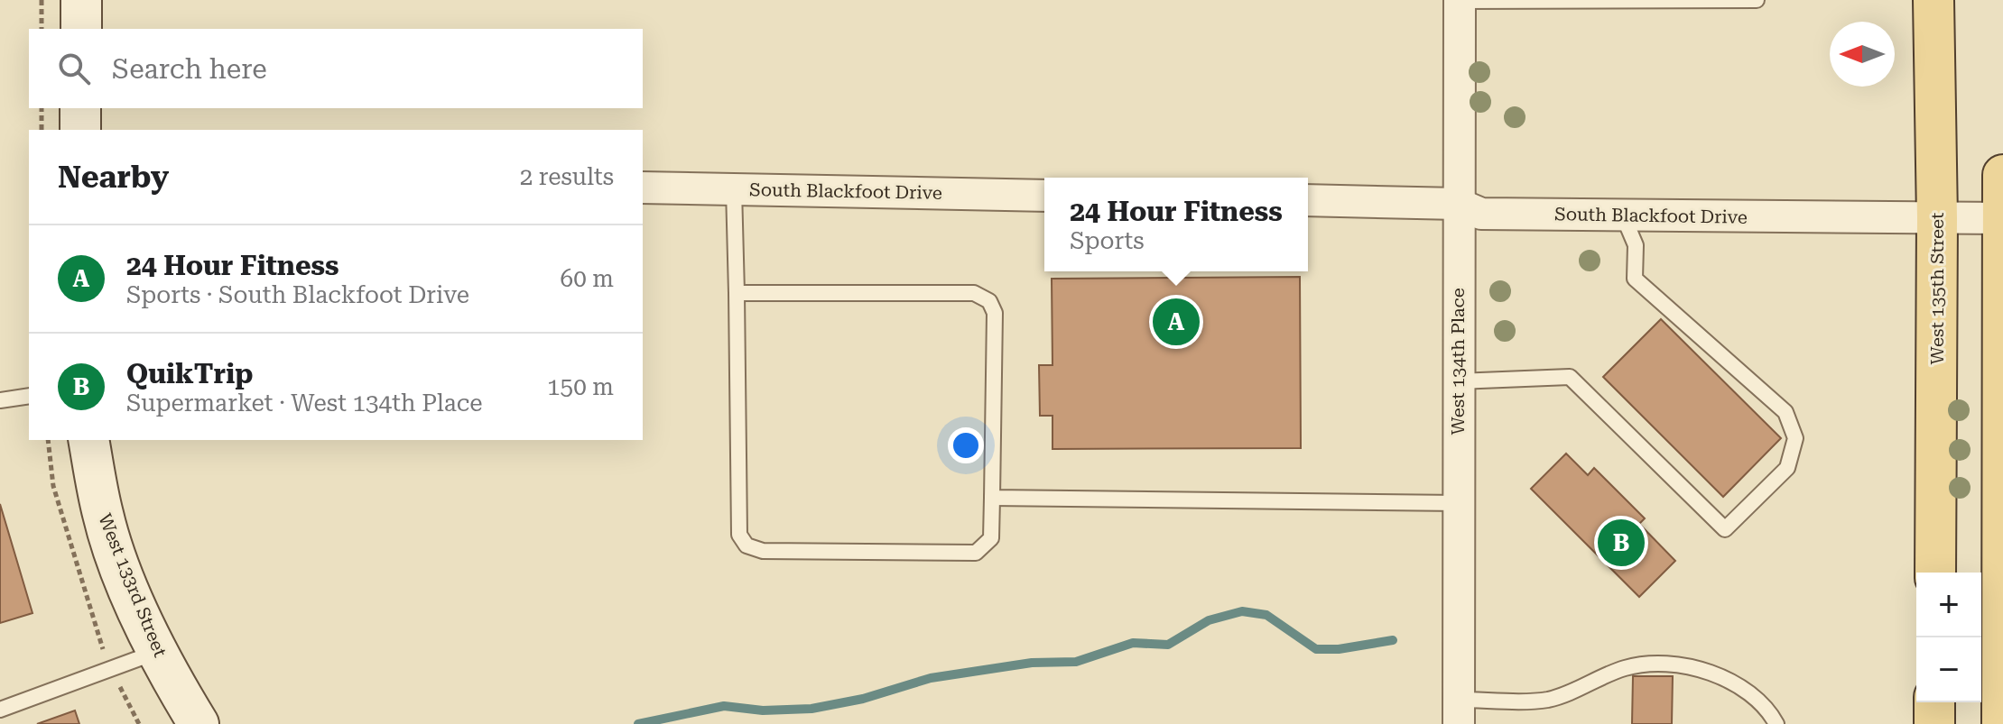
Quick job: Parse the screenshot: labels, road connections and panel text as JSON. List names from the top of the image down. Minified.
{"streets":{"main road":["West 135th Street"],"street":["South Blackfoot Drive","West 134th Place","West 133rd Street"]},"crossings":[["South Blackfoot Drive","West 135th Street"],["South Blackfoot Drive","West 134th Place"]],"north":"left","page":{"search":"Search here","heading":["Nearby","2 results"],"popup":["24 Hour Fitness","Sports"],"list":[{"mark":"A","name":"24 Hour Fitness","note":"Sports · South Blackfoot Drive","value":"60 m"},{"mark":"B","name":"QuikTrip","note":"Supermarket · West 134th Place","value":"150 m"}],"pins":["A","B"],"map_buttons":["+","−"]}}
